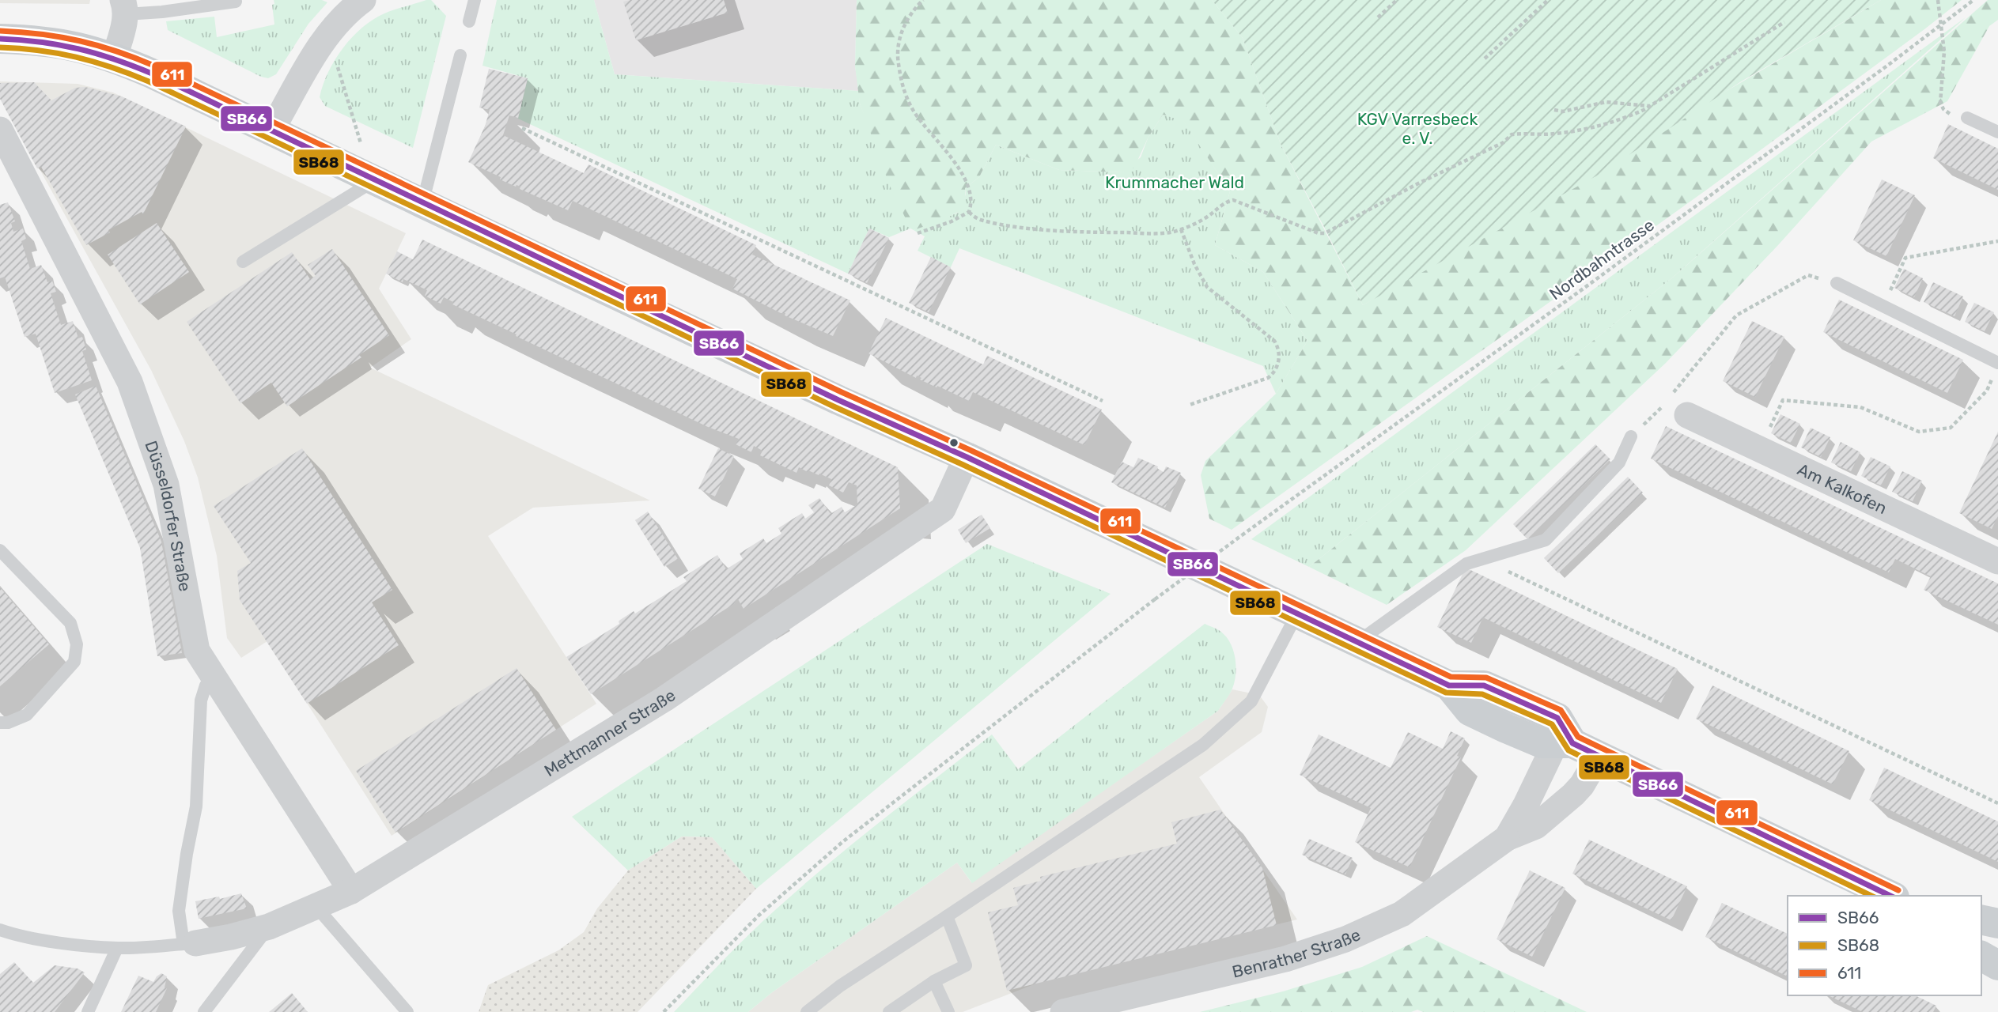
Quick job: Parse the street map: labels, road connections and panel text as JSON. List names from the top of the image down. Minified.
{"streets":{"street":["Am Kalkofen","Düsseldorfer Straße","Mettmanner Straße","Benrather Straße"],"path":["Nordbahntrasse"]},"crossings":[["Düsseldorfer Straße","Mettmanner Straße"]],"parks":["KGV Varresbeck e. V.","Krummacher Wald"],"lines":["transit line 611","transit line SB66","transit line SB68"],"legend":["SB66","SB68","611"]}
